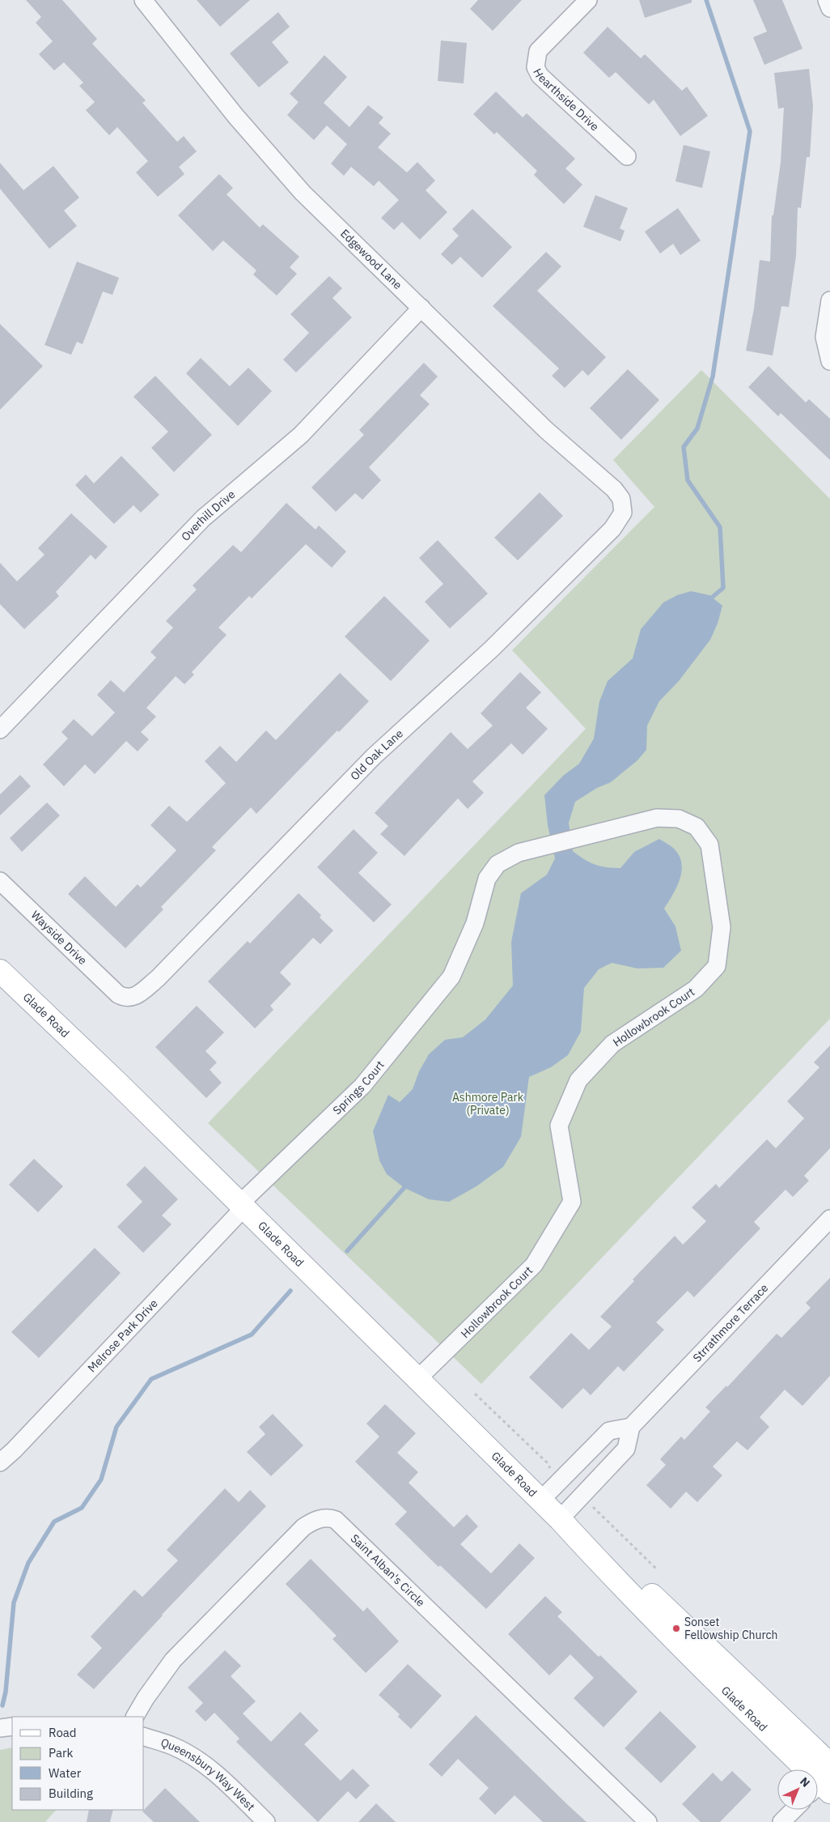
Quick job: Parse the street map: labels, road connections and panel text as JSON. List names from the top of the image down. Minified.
{"streets":{"main road":["Glade Road"],"street":["Hearthside Drive","Edgewood Lane","Overhill Drive","Old Oak Lane","Wayside Drive","Hollowbrook Court","Springs Court","Strrathmore Terrace","Melrose Park Drive","Saint Alban's Circle","Queensbury Way West"]},"crossings":[["Edgewood Lane","Overhill Drive"],["Edgewood Lane","Old Oak Lane"],["Old Oak Lane","Wayside Drive"],["Glade Road","Hollowbrook Court"],["Glade Road","Springs Court"],["Glade Road","Melrose Park Drive"],["Hollowbrook Court","Springs Court"],["Springs Court","Melrose Park Drive"]],"parks":["Ashmore Park (Private)"],"places":["Sonset Fellowship Church"],"legend":["Road","Park","Water","Building"],"north":"top right"}
